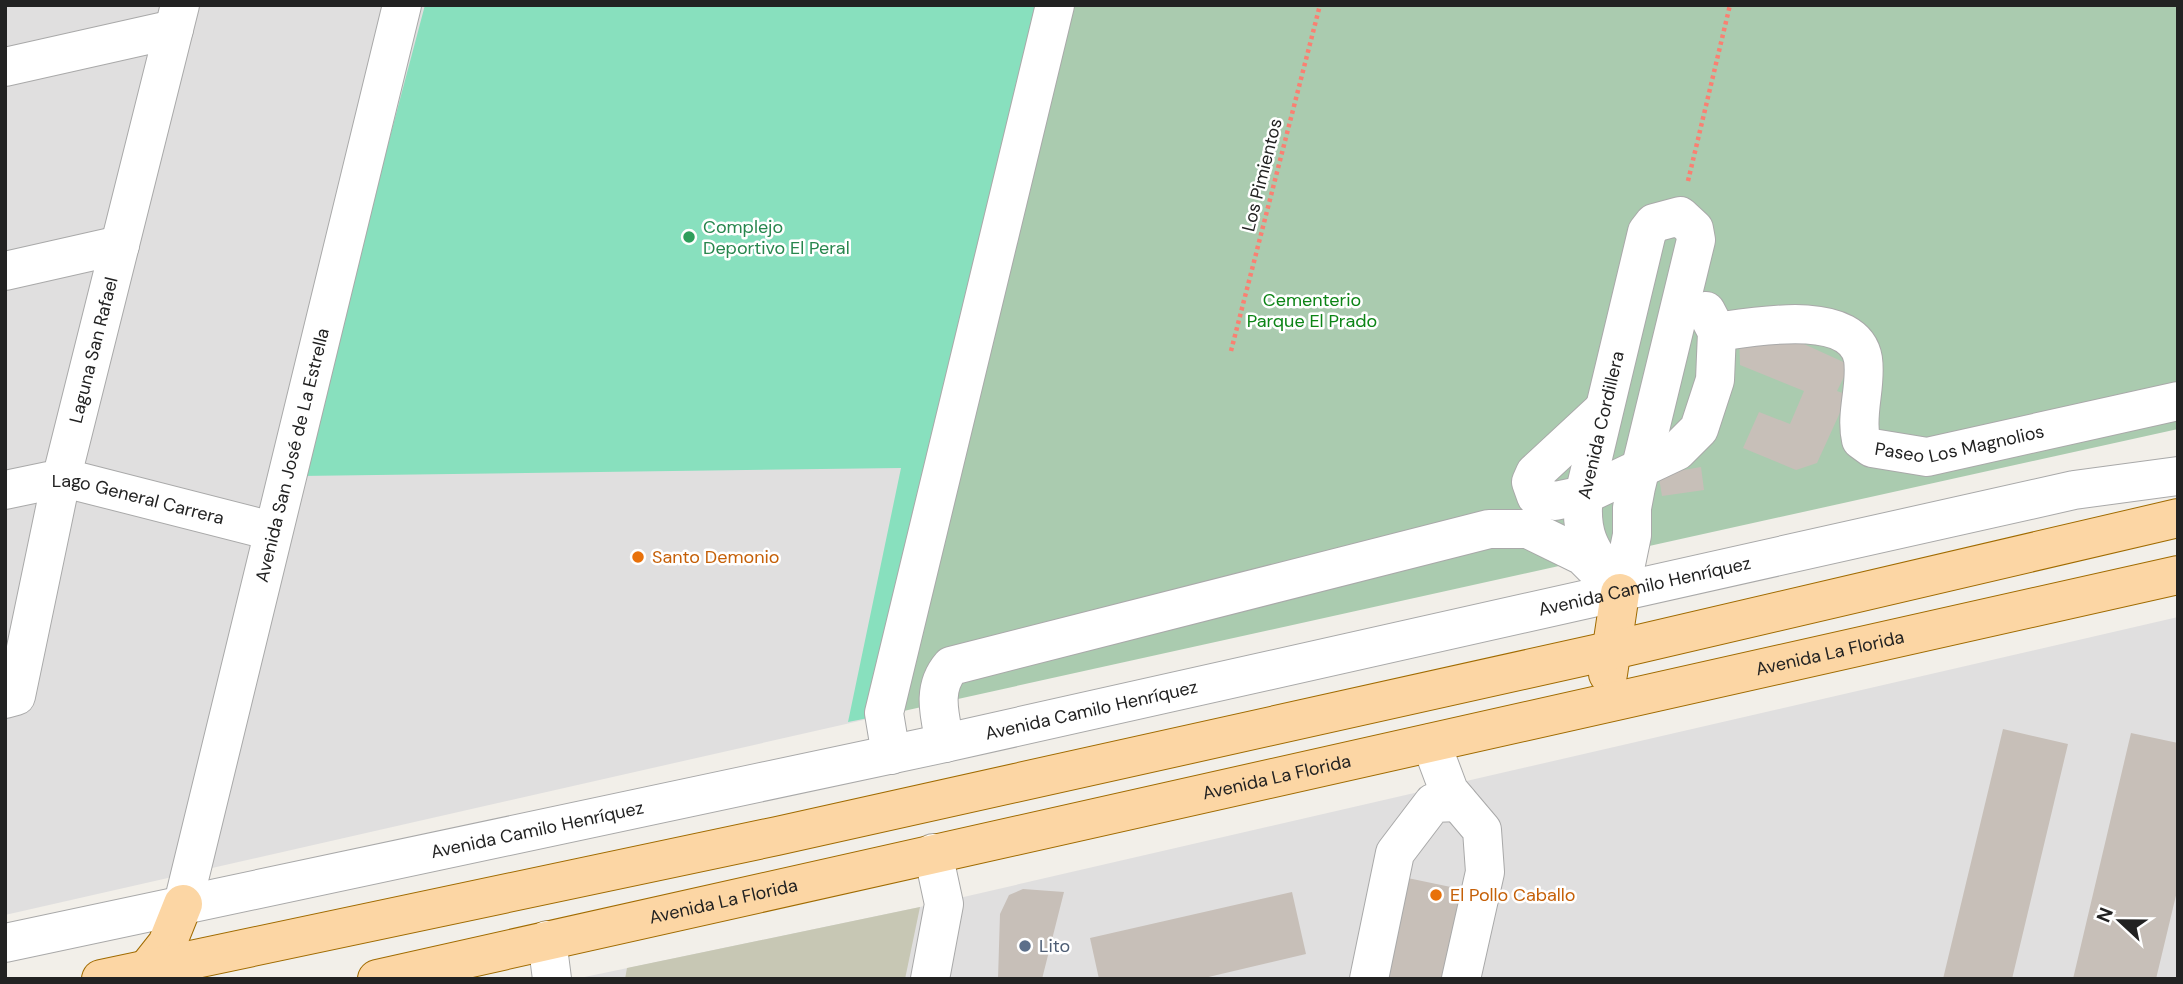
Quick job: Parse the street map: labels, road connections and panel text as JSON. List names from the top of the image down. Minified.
{"streets":{"main road":["Avenida La Florida"],"street":["Laguna San Rafael","Avenida Cordillera","Paseo Los Magnolios","Avenida San José de La Estrella","Lago General Carrera","Avenida Camilo Henríquez"],"path":["Los Pimientos"]},"crossings":[["Laguna San Rafael","Lago General Carrera"],["Avenida Cordillera","Avenida Camilo Henríquez"],["Avenida San José de La Estrella","Lago General Carrera"],["Avenida San José de La Estrella","Avenida Camilo Henríquez"]],"parks":["Cementerio Parque El Prado"],"places":["Complejo Deportivo El Peral","Santo Demonio","El Pollo Caballo","Lito"],"north":"left"}
